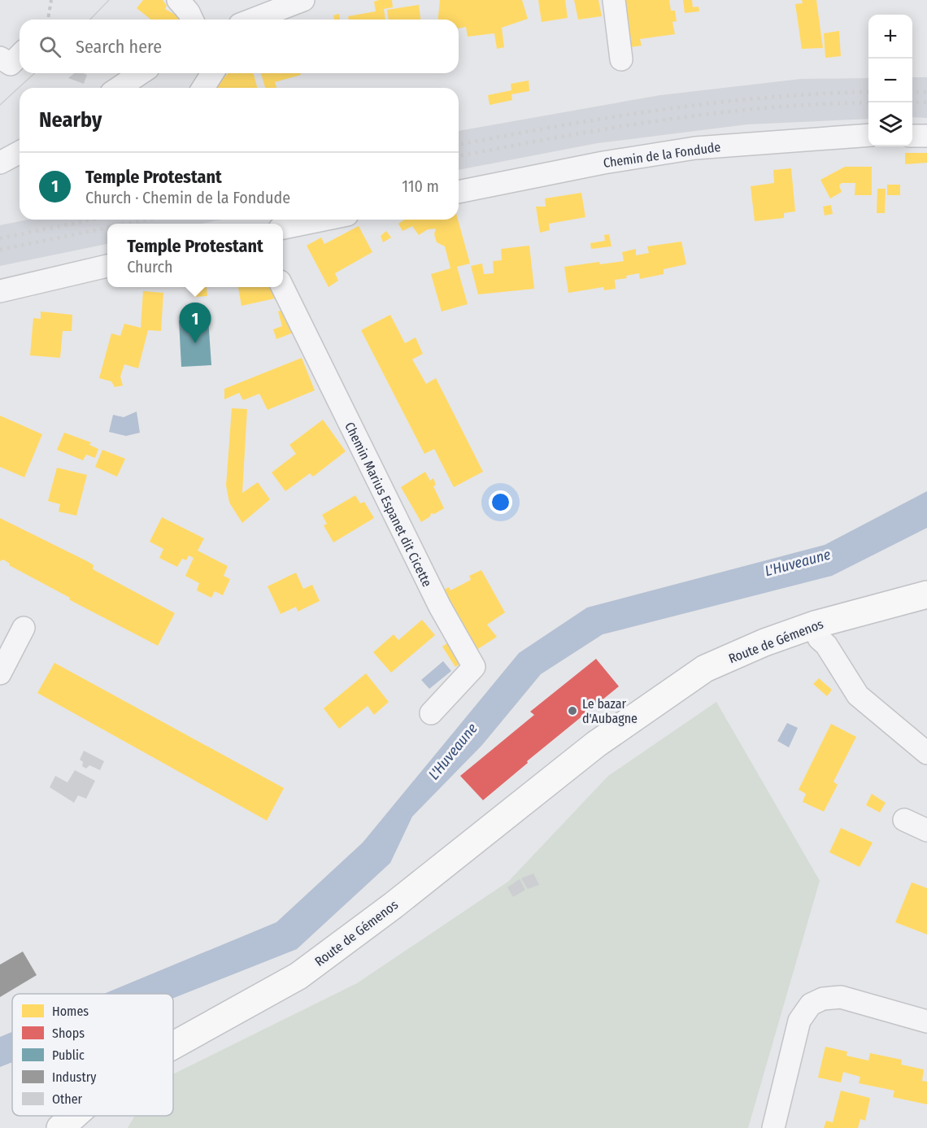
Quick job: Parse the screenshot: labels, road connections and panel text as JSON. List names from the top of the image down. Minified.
{"streets":{"main road":["Route de Gémenos"],"street":["Chemin de la Fondude","Chemin Marius Espanet dit Cicette"]},"water":["L'Huveaune"],"places":["Le bazar d'Aubagne"],"legend":["Homes","Shops","Public","Industry","Other"],"page":{"map_buttons":["+","−"],"search":"Search here","heading":"Nearby","list":[{"mark":"1","name":"Temple Protestant","note":"Church · Chemin de la Fondude","value":"110 m"}],"popup":["Temple Protestant","Church"],"pins":"1"}}
